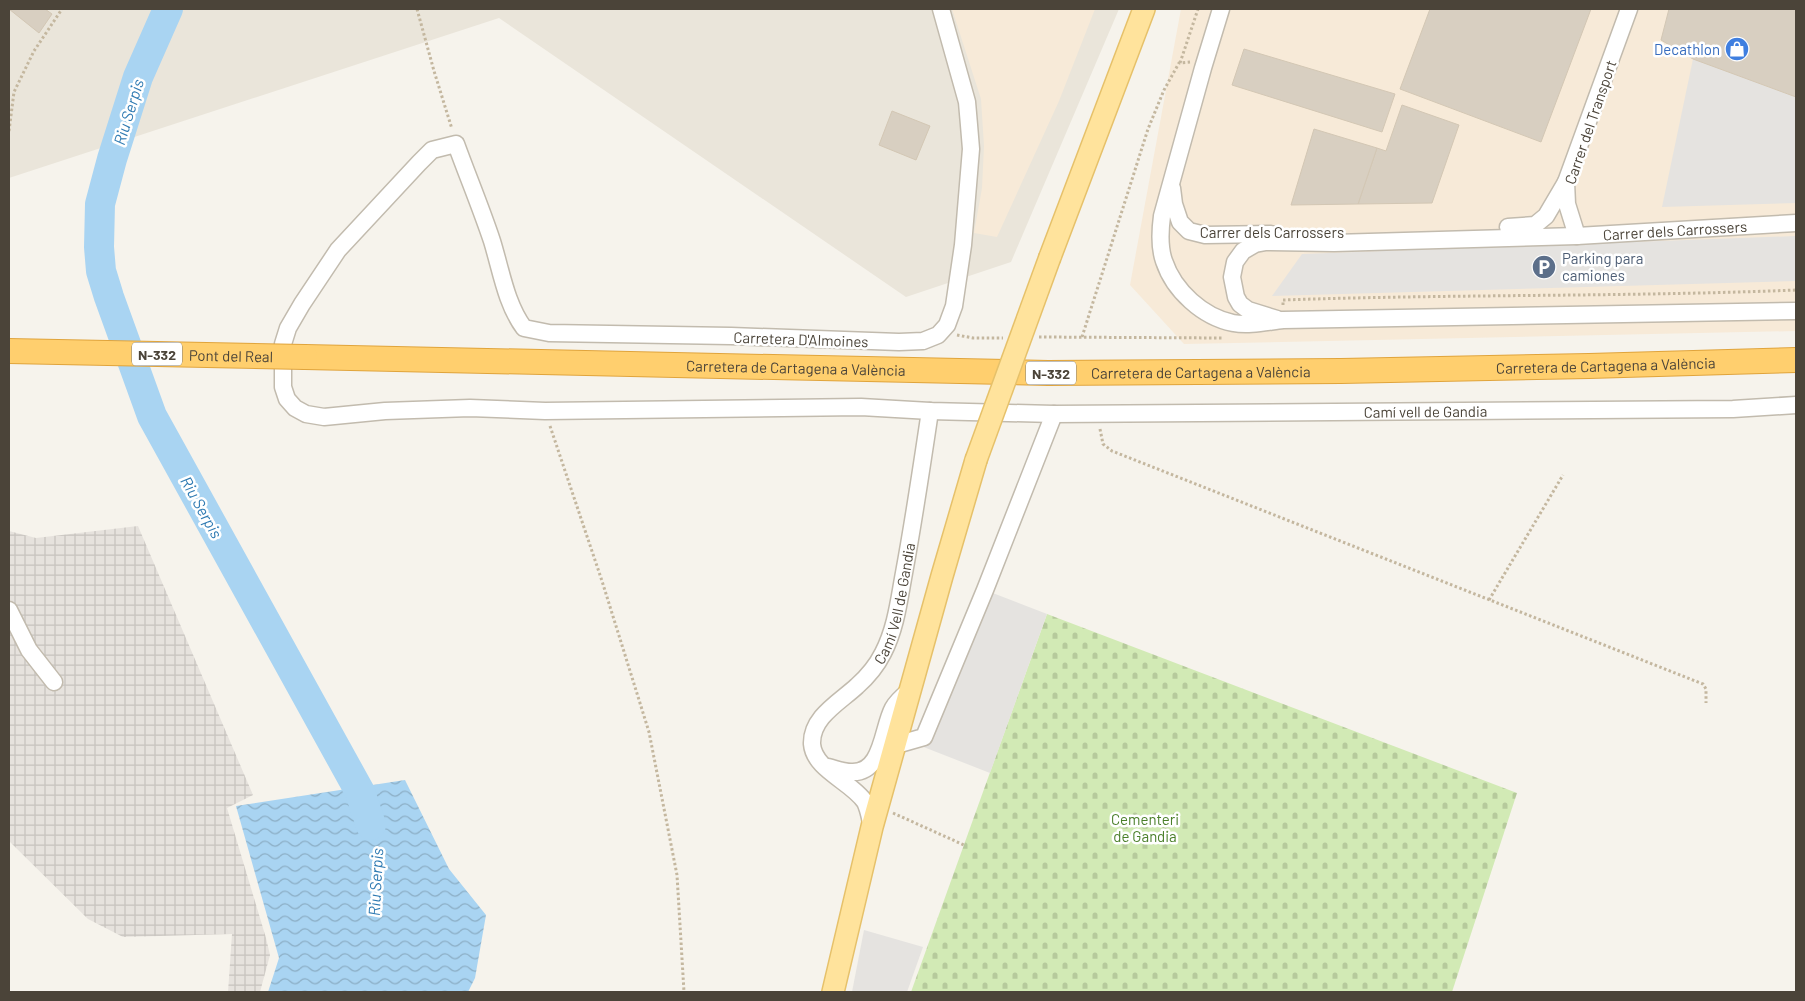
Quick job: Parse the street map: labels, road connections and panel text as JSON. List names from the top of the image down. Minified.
{"streets":{"highway":["N-332","Pont del Real","Carretera de Cartagena a València"],"street":["Carrer del Transport","Carrer dels Carrossers","Carretera D'Almoines","Camí vell de Gandia","Camí Vell de Gandia"]},"crossings":[["Carrer del Transport","Carrer dels Carrossers"],["Carretera D'Almoines","Camí vell de Gandia"],["Pont del Real","Carretera de Cartagena a València"],["Camí vell de Gandia","Camí Vell de Gandia"]],"water":["Riu Serpis"],"parks":["Cementeri de Gandia"],"places":{"shop":["Decathlon"],"parking":["Parking para camiones"]}}
